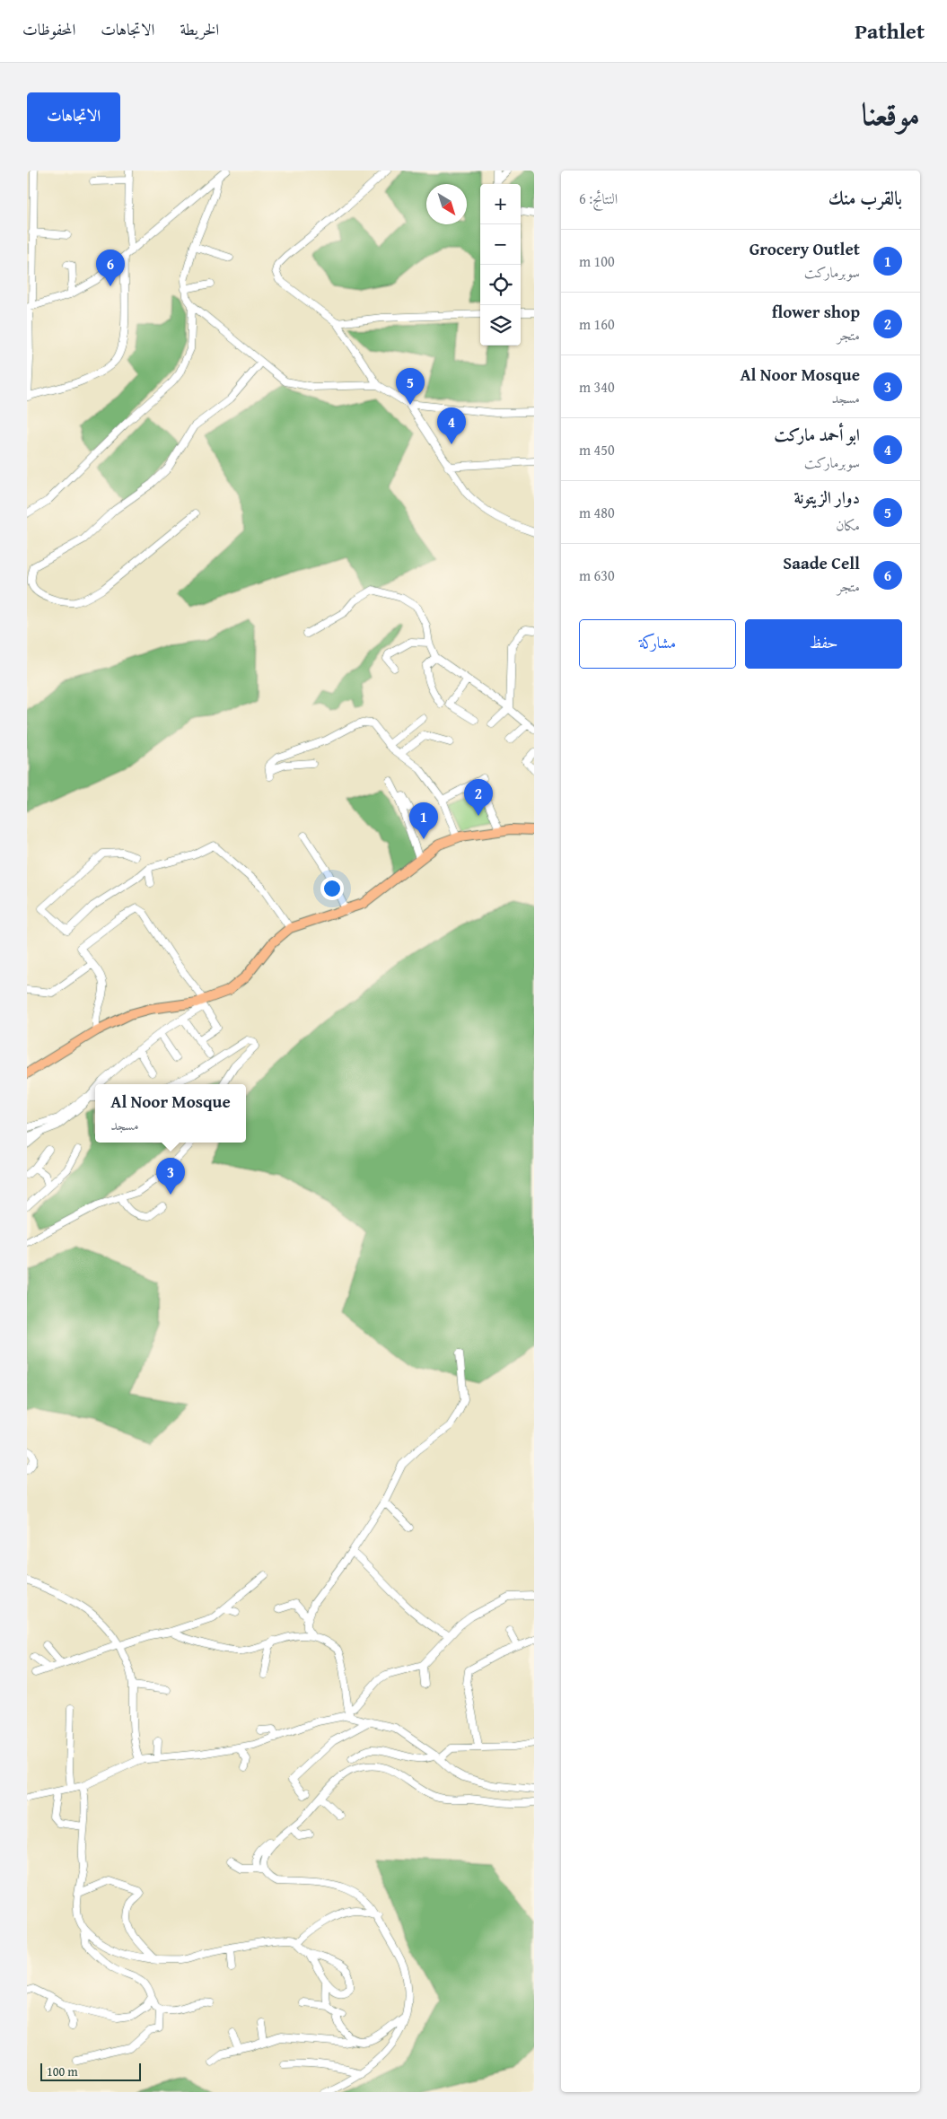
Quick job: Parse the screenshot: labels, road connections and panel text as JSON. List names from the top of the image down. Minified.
{"scale_bar":"100 m","north":"bottom right","page":{"header":"Pathlet","nav":["الخريطة","الاتجاهات","المحفوظات"],"title":"موقعنا","buttons":["الاتجاهات",["حفظ","مشاركة"]],"heading":["بالقرب منك","النتائج: 6"],"map_buttons":["+","−"],"list":[{"mark":"1","name":"Grocery Outlet","note":"سوبرماركت","value":"100 m"},{"mark":"2","name":"flower shop","note":"متجر","value":"160 m"},{"mark":"3","name":"Al Noor Mosque","note":"مسجد","value":"340 m"},{"mark":"4","name":"ابو أحمد ماركت","note":"سوبرماركت","value":"450 m"},{"mark":"5","name":"دوار الزيتونة","note":"مكان","value":"480 m"},{"mark":"6","name":"Saade Cell","note":"متجر","value":"630 m"}],"pins":["6","5","4","2","1","3"],"popup":["Al Noor Mosque","مسجد"],"scale":"100 m"}}
